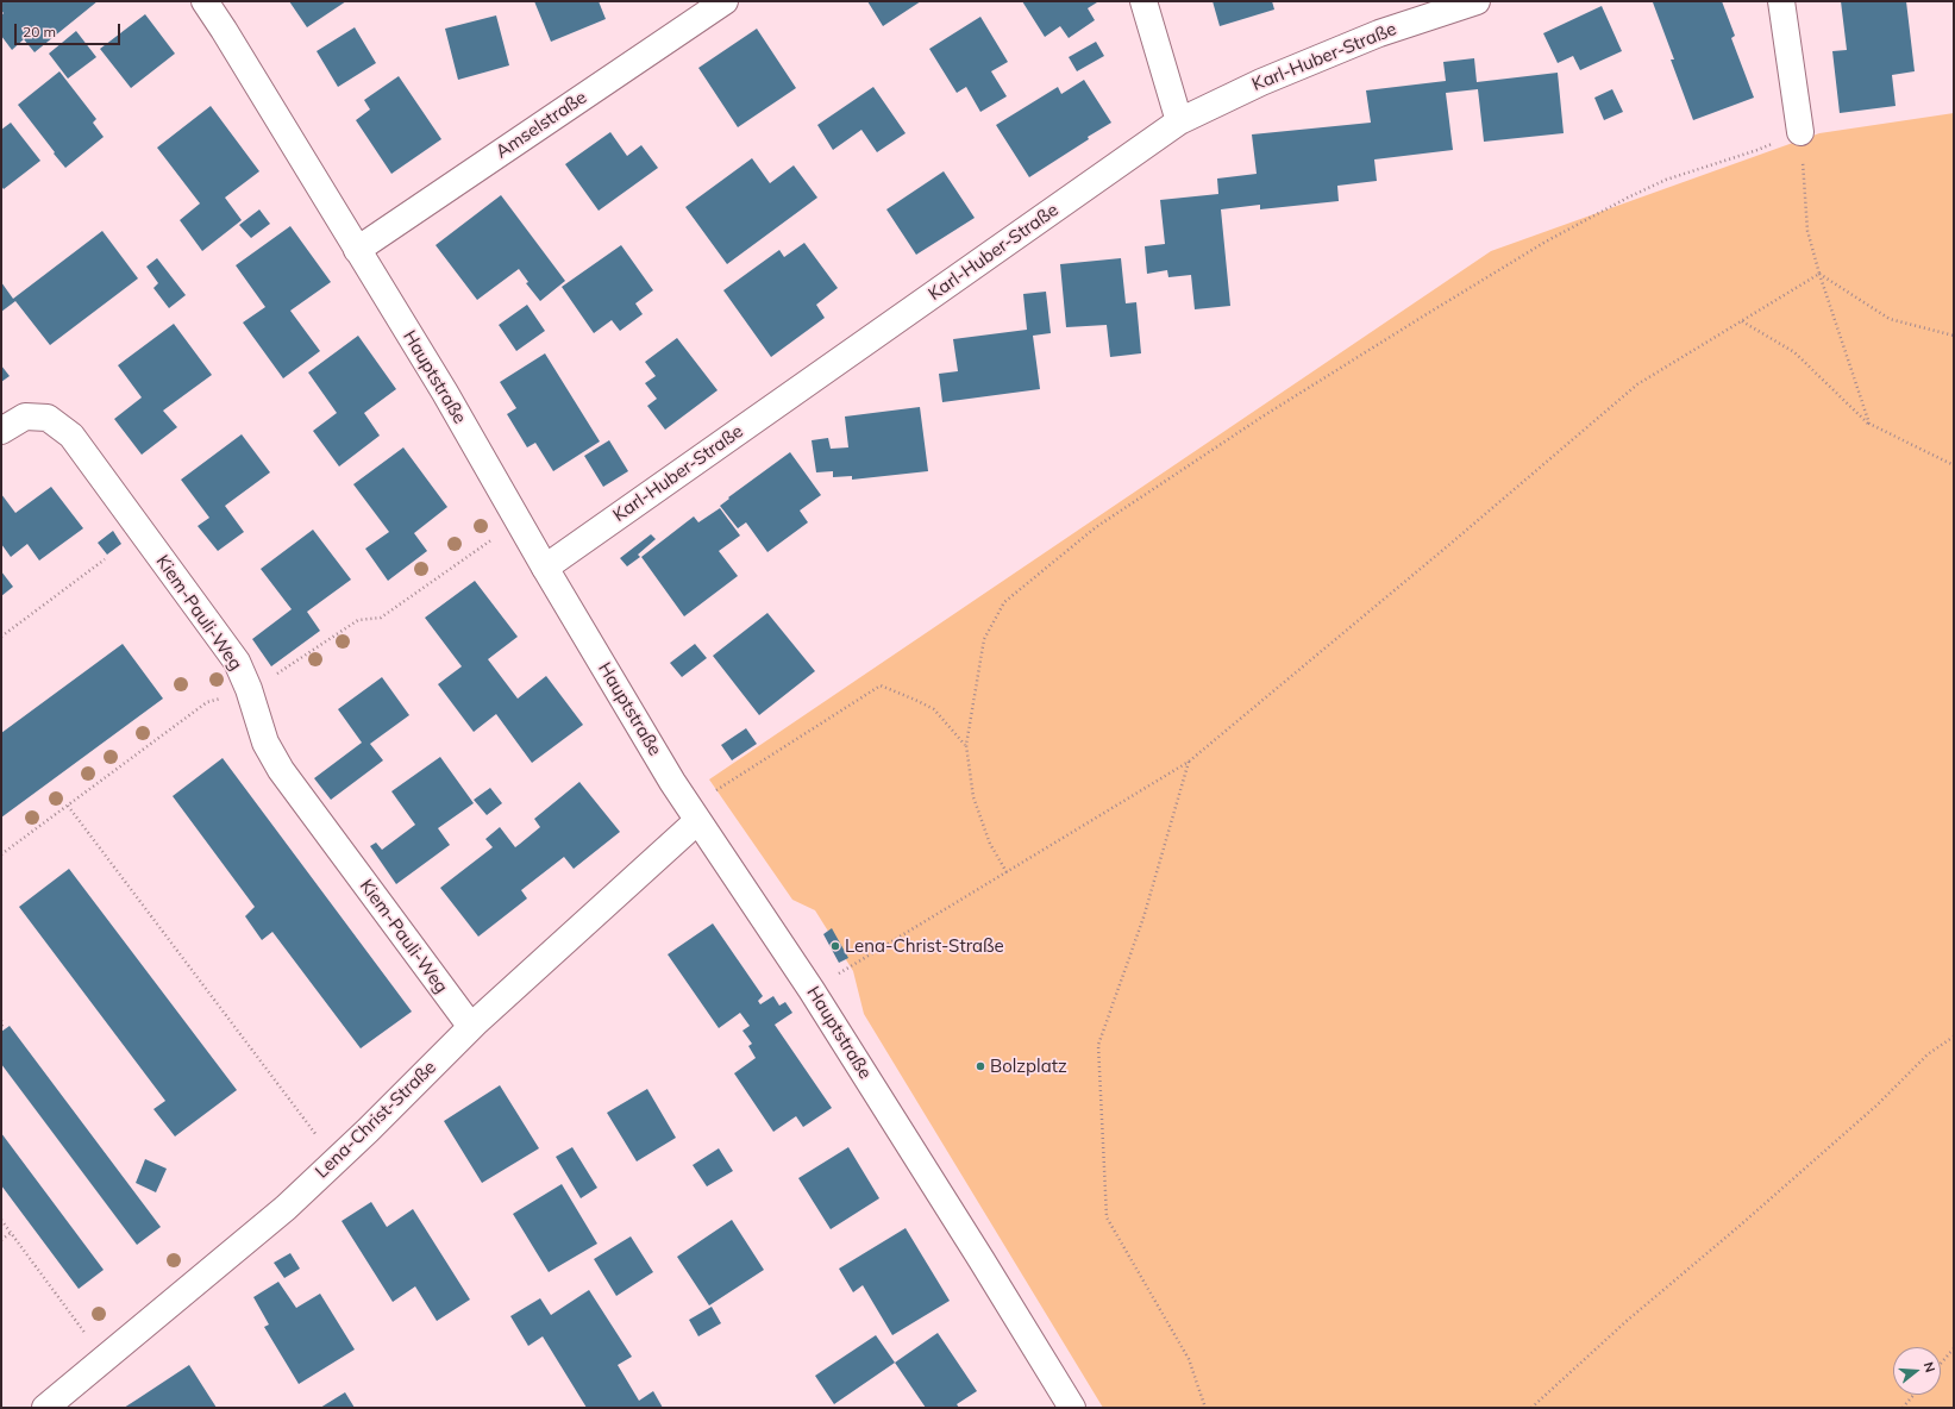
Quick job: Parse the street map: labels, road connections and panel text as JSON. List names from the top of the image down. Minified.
{"streets":{"street":["Karl-Huber-Straße","Amselstraße","Hauptstraße","Kiem-Pauli-Weg","Lena-Christ-Straße"]},"crossings":[["Karl-Huber-Straße","Hauptstraße"],["Amselstraße","Hauptstraße"],["Hauptstraße","Lena-Christ-Straße"],["Kiem-Pauli-Weg","Lena-Christ-Straße"]],"places":["Lena-Christ-Straße","Bolzplatz"],"scale_bar":"20 m","north":"right"}
